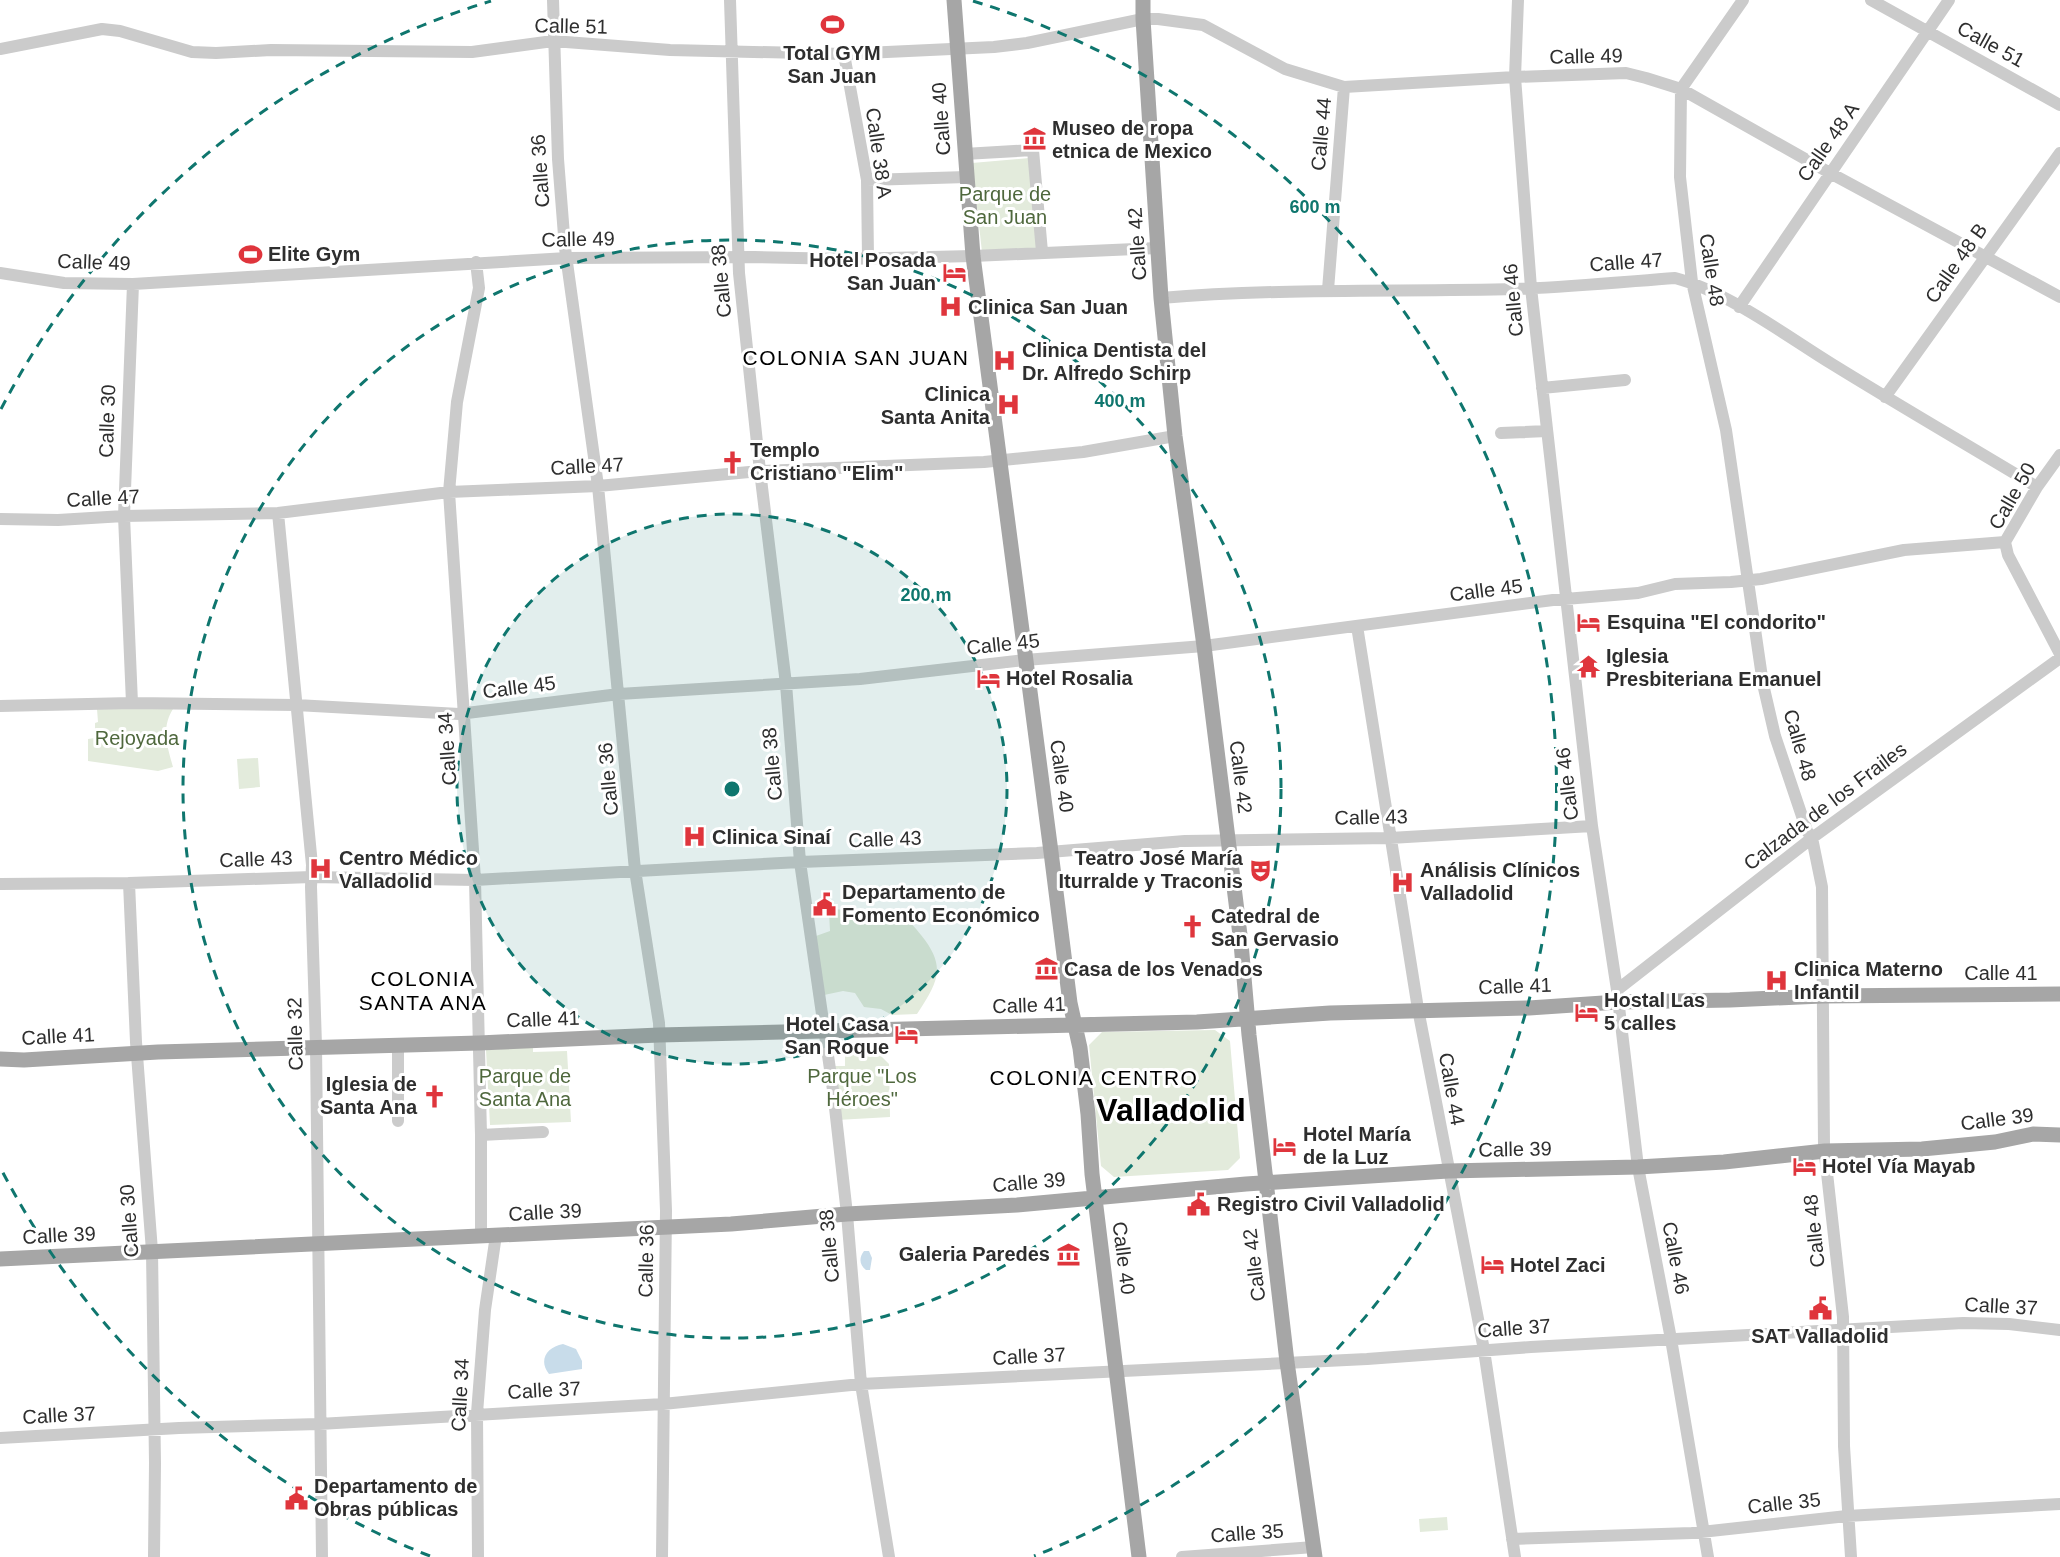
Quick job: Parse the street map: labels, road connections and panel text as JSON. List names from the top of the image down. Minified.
{"streets":{"main road":["Calle 40","Calle 42","Calle 41","Calle 39"],"street":["Calle 51","Calle 49","Calle 44","Calle 48 A","Calle 38 A","Calle 36","Calle 47","Calle 48 B","Calle 48","Calle 38","Calle 46","Calle 30","Calle 50","Calle 45","Calle 34","Calzada de los Frailes","Calle 43","Calle 32","Calle 37","Calle 35"]},"crossings":[["Calle 51","Calle 49"],["Calle 51","Calle 40"],["Calle 51","Calle 48 A"],["Calle 51","Calle 38 A"],["Calle 51","Calle 36"],["Calle 51","Calle 42"],["Calle 51","Calle 38"],["Calle 49","Calle 40"],["Calle 49","Calle 44"],["Calle 49","Calle 48 A"],["Calle 49","Calle 38 A"],["Calle 49","Calle 36"],["Calle 49","Calle 42"],["Calle 49","Calle 48 B"],["Calle 49","Calle 48"],["Calle 49","Calle 38"],["Calle 49","Calle 46"],["Calle 49","Calle 30"],["Calle 49","Calle 34"],["Calle 40","Calle 47"],["Calle 40","Calle 45"],["Calle 40","Calle 43"],["Calle 40","Calle 41"],["Calle 40","Calle 39"],["Calle 40","Calle 37"],["Calle 44","Calle 47"],["Calle 44","Calle 45"],["Calle 44","Calle 43"],["Calle 44","Calle 41"],["Calle 44","Calle 39"],["Calle 44","Calle 37"],["Calle 44","Calle 35"],["Calle 48 A","Calle 47"],["Calle 36","Calle 47"],["Calle 36","Calle 45"],["Calle 36","Calle 43"],["Calle 36","Calle 41"],["Calle 36","Calle 39"],["Calle 36","Calle 37"],["Calle 42","Calle 47"],["Calle 42","Calle 45"],["Calle 42","Calle 43"],["Calle 42","Calle 41"],["Calle 42","Calle 39"],["Calle 42","Calle 37"],["Calle 42","Calle 35"],["Calle 47","Calle 48 B"],["Calle 47","Calle 48"],["Calle 47","Calle 38"],["Calle 47","Calle 46"],["Calle 47","Calle 30"],["Calle 47","Calle 50"],["Calle 47","Calle 34"],["Calle 47","Calle 32"],["Calle 48","Calle 45"],["Calle 48","Calzada de los Frailes"],["Calle 48","Calle 41"],["Calle 48","Calle 39"],["Calle 48","Calle 37"],["Calle 48","Calle 35"],["Calle 38","Calle 45"],["Calle 38","Calle 43"],["Calle 38","Calle 41"],["Calle 38","Calle 39"],["Calle 38","Calle 37"],["Calle 46","Calle 45"],["Calle 46","Calzada de los Frailes"],["Calle 46","Calle 43"],["Calle 46","Calle 41"],["Calle 46","Calle 39"],["Calle 46","Calle 37"],["Calle 46","Calle 35"],["Calle 30","Calle 45"],["Calle 30","Calle 43"],["Calle 30","Calle 41"],["Calle 30","Calle 39"],["Calle 30","Calle 37"],["Calle 50","Calle 45"],["Calle 50","Calzada de los Frailes"],["Calle 45","Calle 34"],["Calle 45","Calle 32"],["Calle 34","Calle 43"],["Calle 34","Calle 41"],["Calle 34","Calle 39"],["Calle 34","Calle 37"],["Calzada de los Frailes","Calle 41"],["Calle 43","Calle 32"],["Calle 41","Calle 32"],["Calle 32","Calle 39"],["Calle 32","Calle 37"]],"districts":["COLONIA SAN JUAN","COLONIA SANTA ANA","COLONIA CENTRO","Valladolid"],"parks":["Parque de San Juan","Rejoyada","Parque de Santa Ana","Parque \"Los Héroes\""],"places":{"sports":["Total GYM San Juan","Elite Gym"],"museum":["Museo de ropa etnica de Mexico","Casa de los Venados","Galeria Paredes"],"hotel":["Hotel Posada San Juan","Esquina \"El condorito\"","Hotel Rosalia","Hostal Las 5 calles","Hotel Casa San Roque","Hotel María de la Luz","Hotel Vía Mayab","Hotel Zaci"],"hospital":["Clinica San Juan","Clinica Dentista del Dr. Alfredo Schirp","Clinica Santa Anita","Clinica Sinaí","Centro Médico Valladolid","Análisis Clínicos Valladolid","Clinica Materno Infantil"],"church":["Templo Cristiano \"Elim\"","Catedral de San Gervasio","Iglesia de Santa Ana"],"temple":["Iglesia Presbiteriana Emanuel"],"theatre":["Teatro José María Iturralde y Traconis"],"public building":["Departamento de Fomento Económico","Registro Civil Valladolid","SAT Valladolid","Departamento de Obras públicas"]},"rings":["600 m","400 m","200 m"]}
